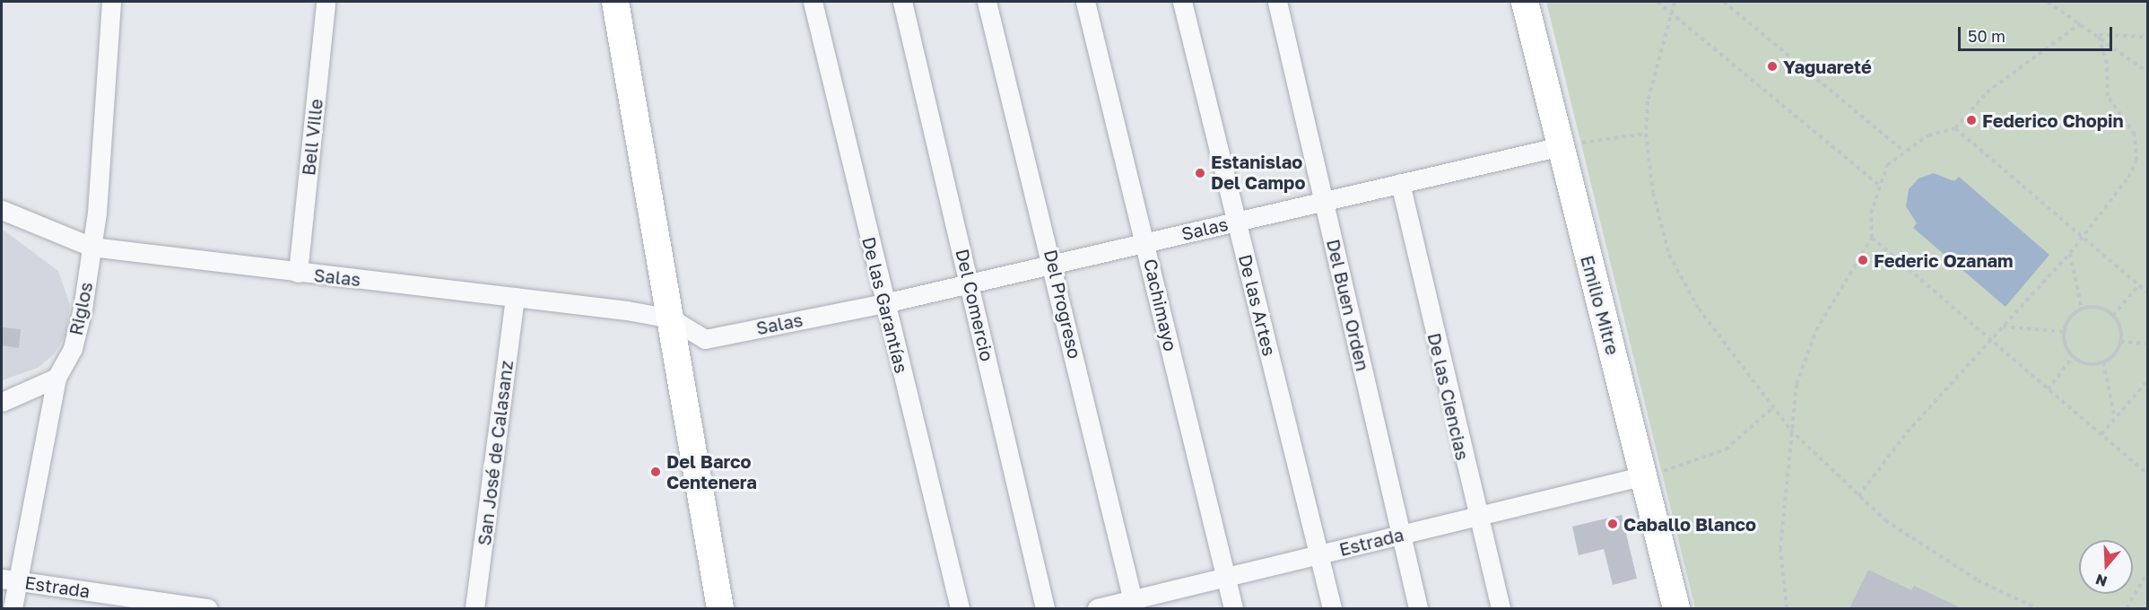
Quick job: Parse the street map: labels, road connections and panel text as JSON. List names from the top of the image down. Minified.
{"streets":{"street":["Bell Ville","Salas","Del Progreso","De las Garantías","Del Comercio","Cachimayo","De las Artes","Del Buen Orden","Emilio Mitre","Riglos","De las Ciencias","San José de Calasanz","Estrada"]},"crossings":[["Bell Ville","Salas"],["Salas","Del Progreso"],["Salas","De las Garantías"],["Salas","Del Comercio"],["Salas","Cachimayo"],["Salas","De las Artes"],["Salas","Del Buen Orden"],["Salas","Emilio Mitre"],["Salas","Riglos"],["Salas","De las Ciencias"],["Salas","San José de Calasanz"],["Del Progreso","Estrada"],["Cachimayo","Estrada"],["De las Artes","Estrada"],["Del Buen Orden","Estrada"],["Emilio Mitre","Estrada"],["Riglos","Estrada"],["De las Ciencias","Estrada"]],"places":["Yaguareté","Federico Chopin","Estanislao Del Campo","Federic Ozanam","Del Barco Centenera","Caballo Blanco"],"scale_bar":"50 m","north":"bottom"}
